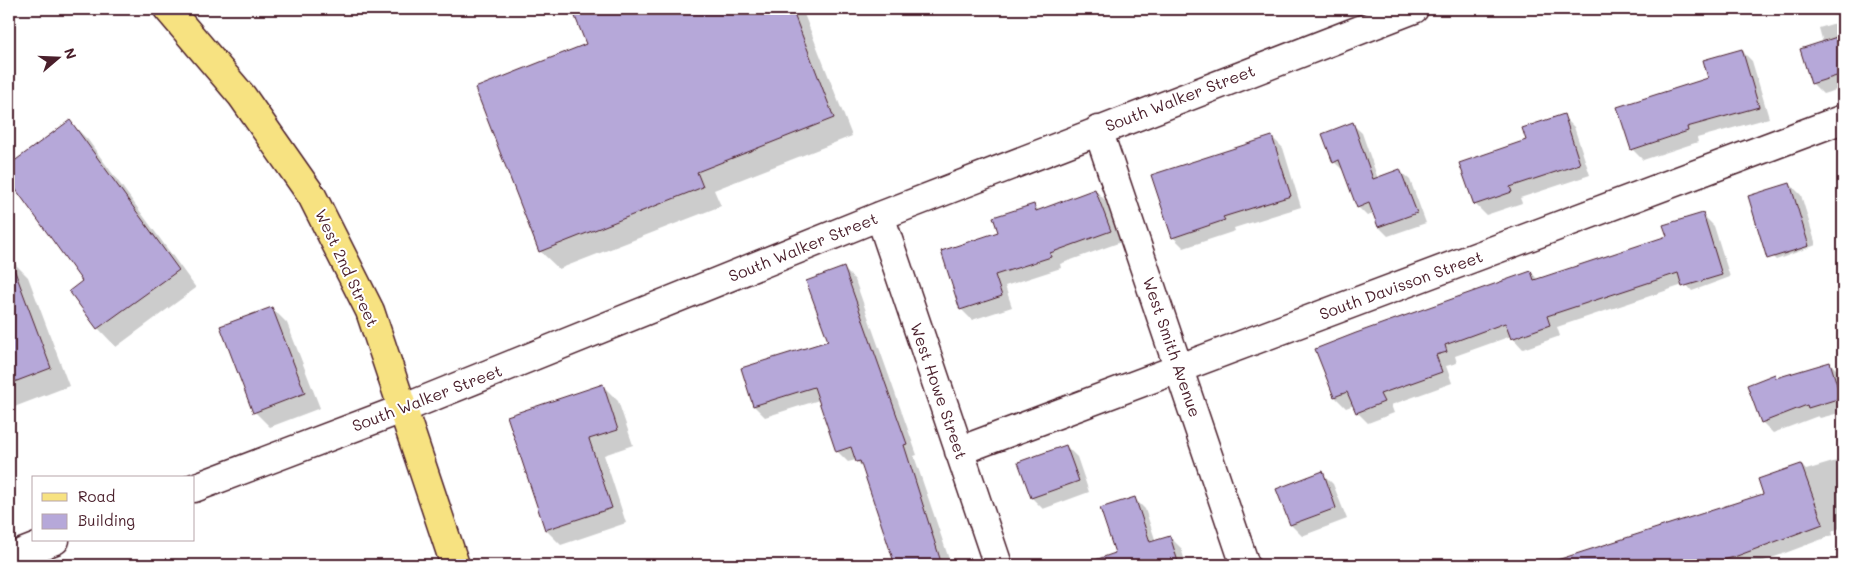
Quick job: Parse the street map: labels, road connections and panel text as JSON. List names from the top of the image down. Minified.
{"streets":{"main road":["West 2nd Street"],"street":["South Walker Street","South Davisson Street","West Smith Avenue","West Howe Street"]},"crossings":[["South Walker Street","West 2nd Street"],["South Walker Street","West Smith Avenue"],["South Walker Street","West Howe Street"],["South Davisson Street","West Smith Avenue"],["South Davisson Street","West Howe Street"]],"legend":["Road","Building"],"north":"right"}
